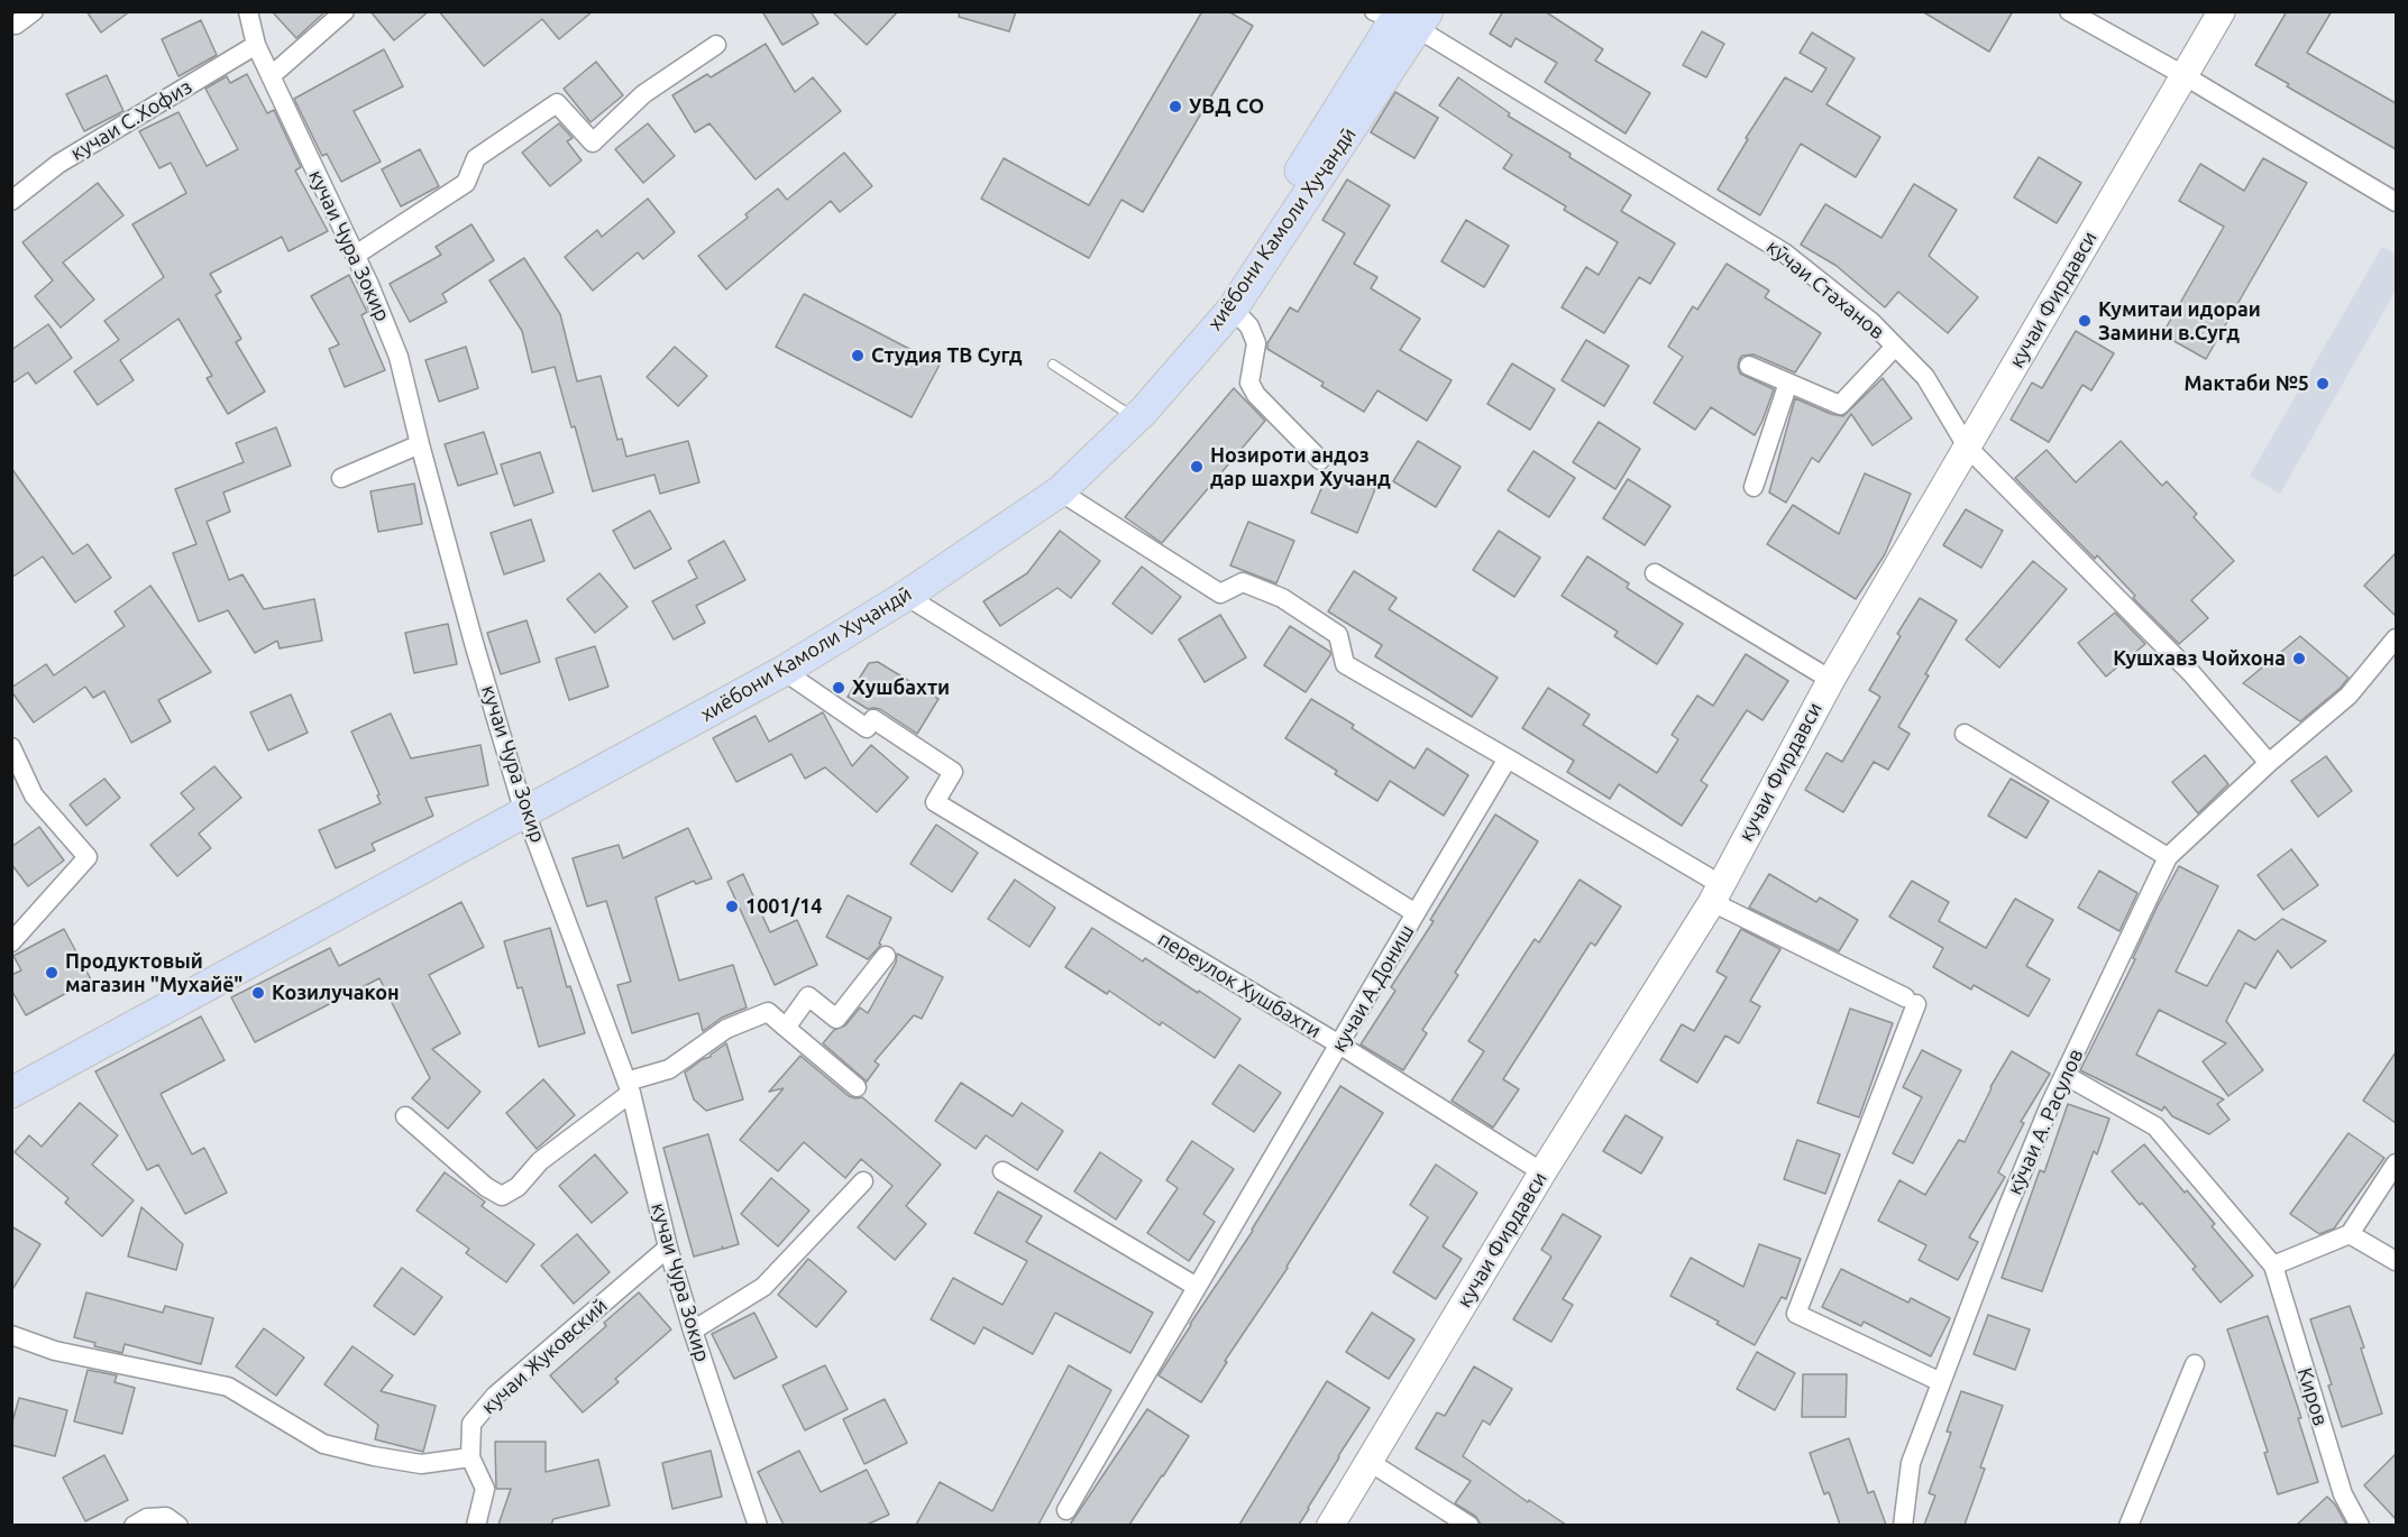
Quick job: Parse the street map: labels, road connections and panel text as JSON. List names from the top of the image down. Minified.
{"streets":{"main road":["хиёбони Камоли Хуҷандӣ"],"street":["кучаи С.Хофиз","кучаи Чура Зокир","кӯчаи Стаханов","кучаи Фирдавси","переулок Хушбахти","кучаи А.Дониш","кӯчаи А. Расулов","кучаи Жуковский","Киров"]},"crossings":[["кучаи С.Хофиз","кучаи Чура Зокир"],["хиёбони Камоли Хуҷандӣ","кучаи Чура Зокир"],["хиёбони Камоли Хуҷандӣ","кӯчаи Стаханов"],["хиёбони Камоли Хуҷандӣ","переулок Хушбахти"],["хиёбони Камоли Хуҷандӣ","кучаи А.Дониш"],["кучаи Чура Зокир","кучаи Жуковский"],["кӯчаи Стаханов","кучаи Фирдавси"],["кӯчаи Стаханов","кӯчаи А. Расулов"],["кучаи Фирдавси","переулок Хушбахти"],["переулок Хушбахти","кучаи А.Дониш"]],"places":["УВД СО","Кумитаи идораи Замини в.Сугд","Студия ТВ Сугд","Мактаби №5","Нозироти андоз дар шахри Хучанд","Кушхавз Чойхона","Хушбахти","1001/14","Продуктовый магазин \"Мухайё\"","Козилучакон"]}
